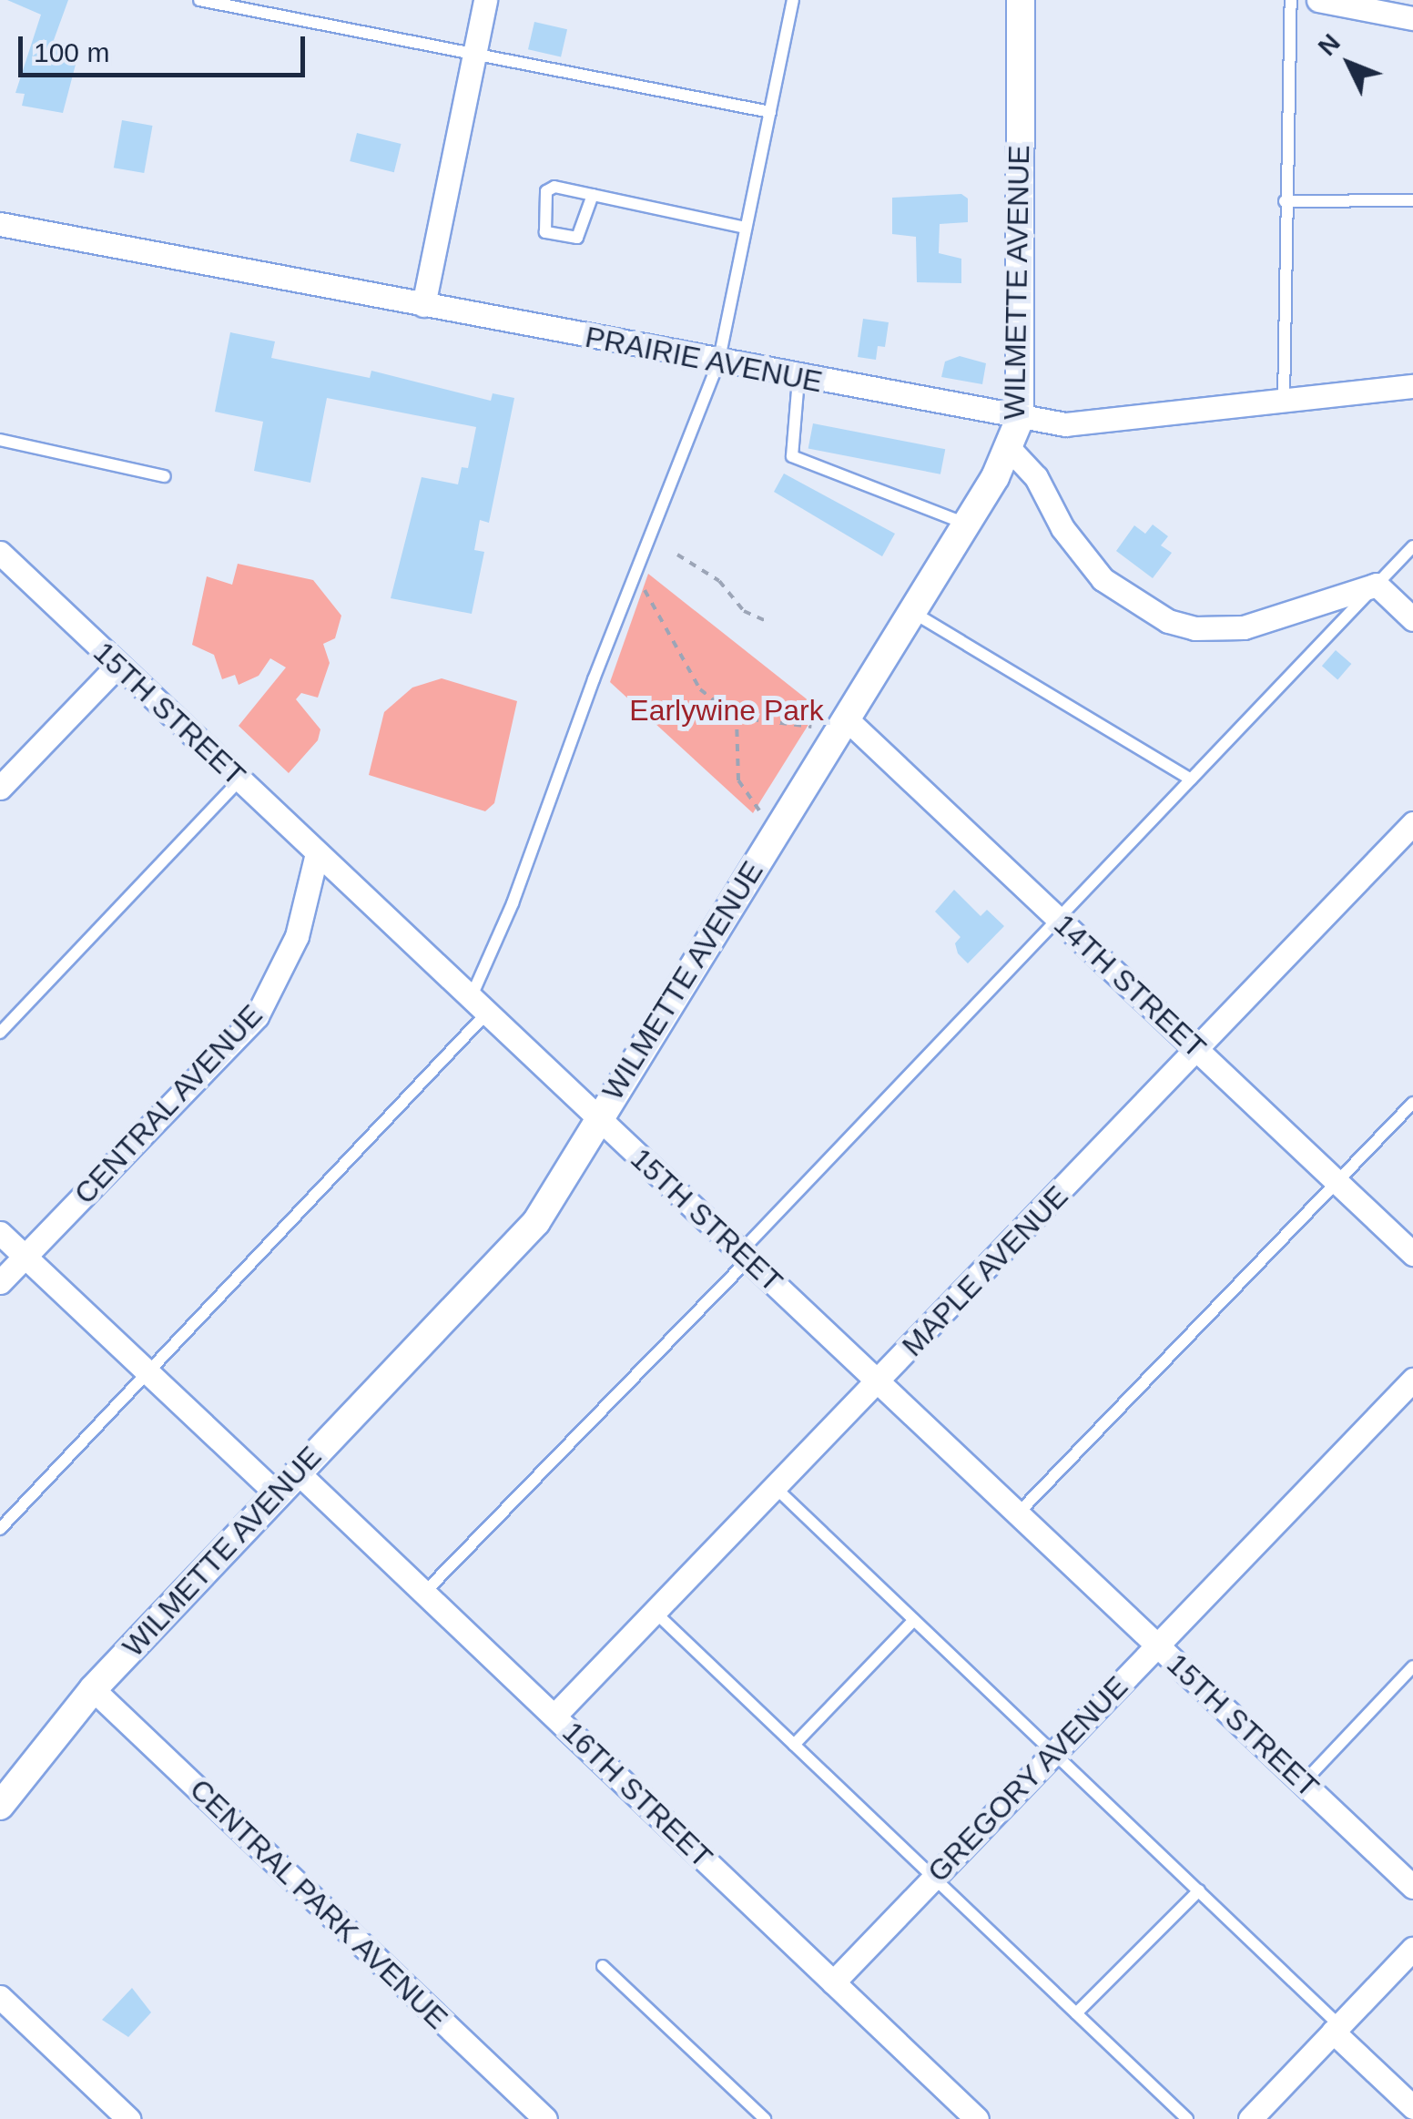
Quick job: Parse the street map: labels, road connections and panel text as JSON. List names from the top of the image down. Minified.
{"streets":{"street":["WILMETTE AVENUE","PRAIRIE AVENUE","15TH STREET","14TH STREET","CENTRAL AVENUE","MAPLE AVENUE","GREGORY AVENUE","16TH STREET","CENTRAL PARK AVENUE"]},"crossings":[["WILMETTE AVENUE","PRAIRIE AVENUE"],["WILMETTE AVENUE","15TH STREET"],["WILMETTE AVENUE","14TH STREET"],["WILMETTE AVENUE","16TH STREET"],["WILMETTE AVENUE","CENTRAL PARK AVENUE"],["15TH STREET","CENTRAL AVENUE"],["15TH STREET","MAPLE AVENUE"],["15TH STREET","GREGORY AVENUE"],["14TH STREET","MAPLE AVENUE"],["MAPLE AVENUE","16TH STREET"],["GREGORY AVENUE","16TH STREET"]],"parks":["Earlywine Park"],"scale_bar":"100 m","north":"top left"}
